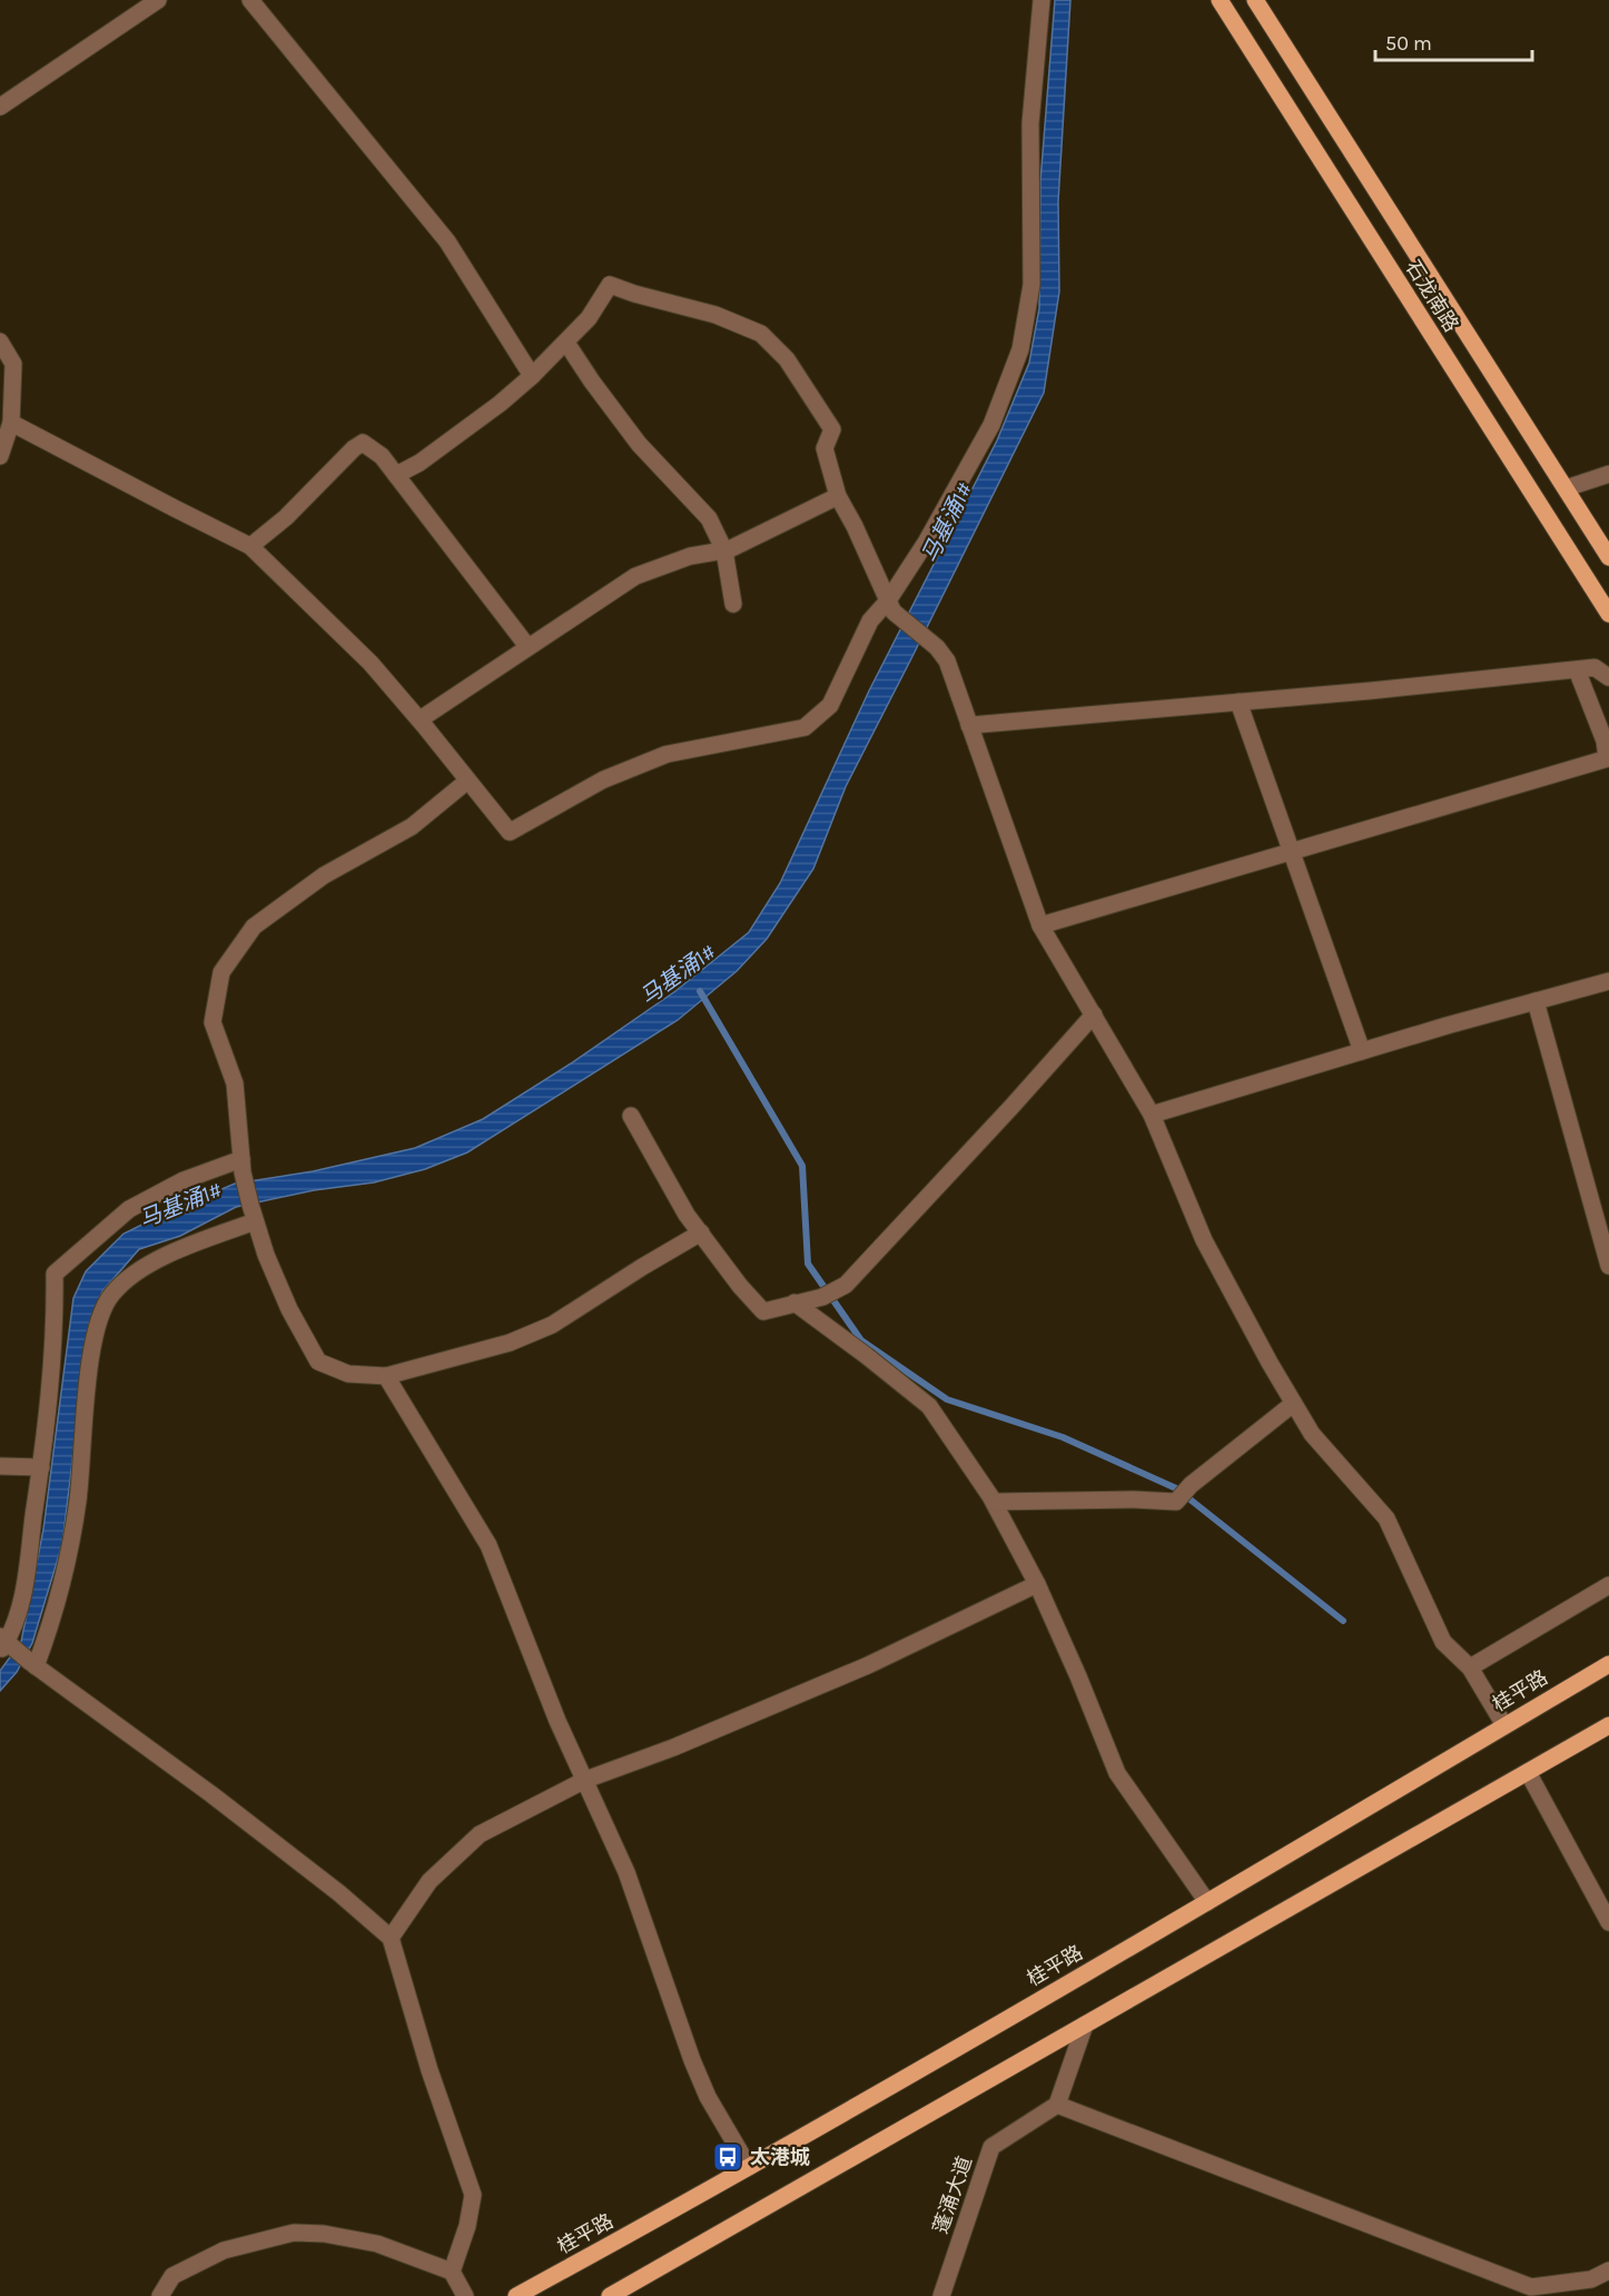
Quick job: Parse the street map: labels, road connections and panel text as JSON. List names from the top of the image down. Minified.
{"streets":{"main road":["石龙南路","桂平路"],"street":["蓬涌大道"]},"water":["马基涌1#"],"places":{"bus stop":["太港城"]},"scale_bar":"50 m"}
